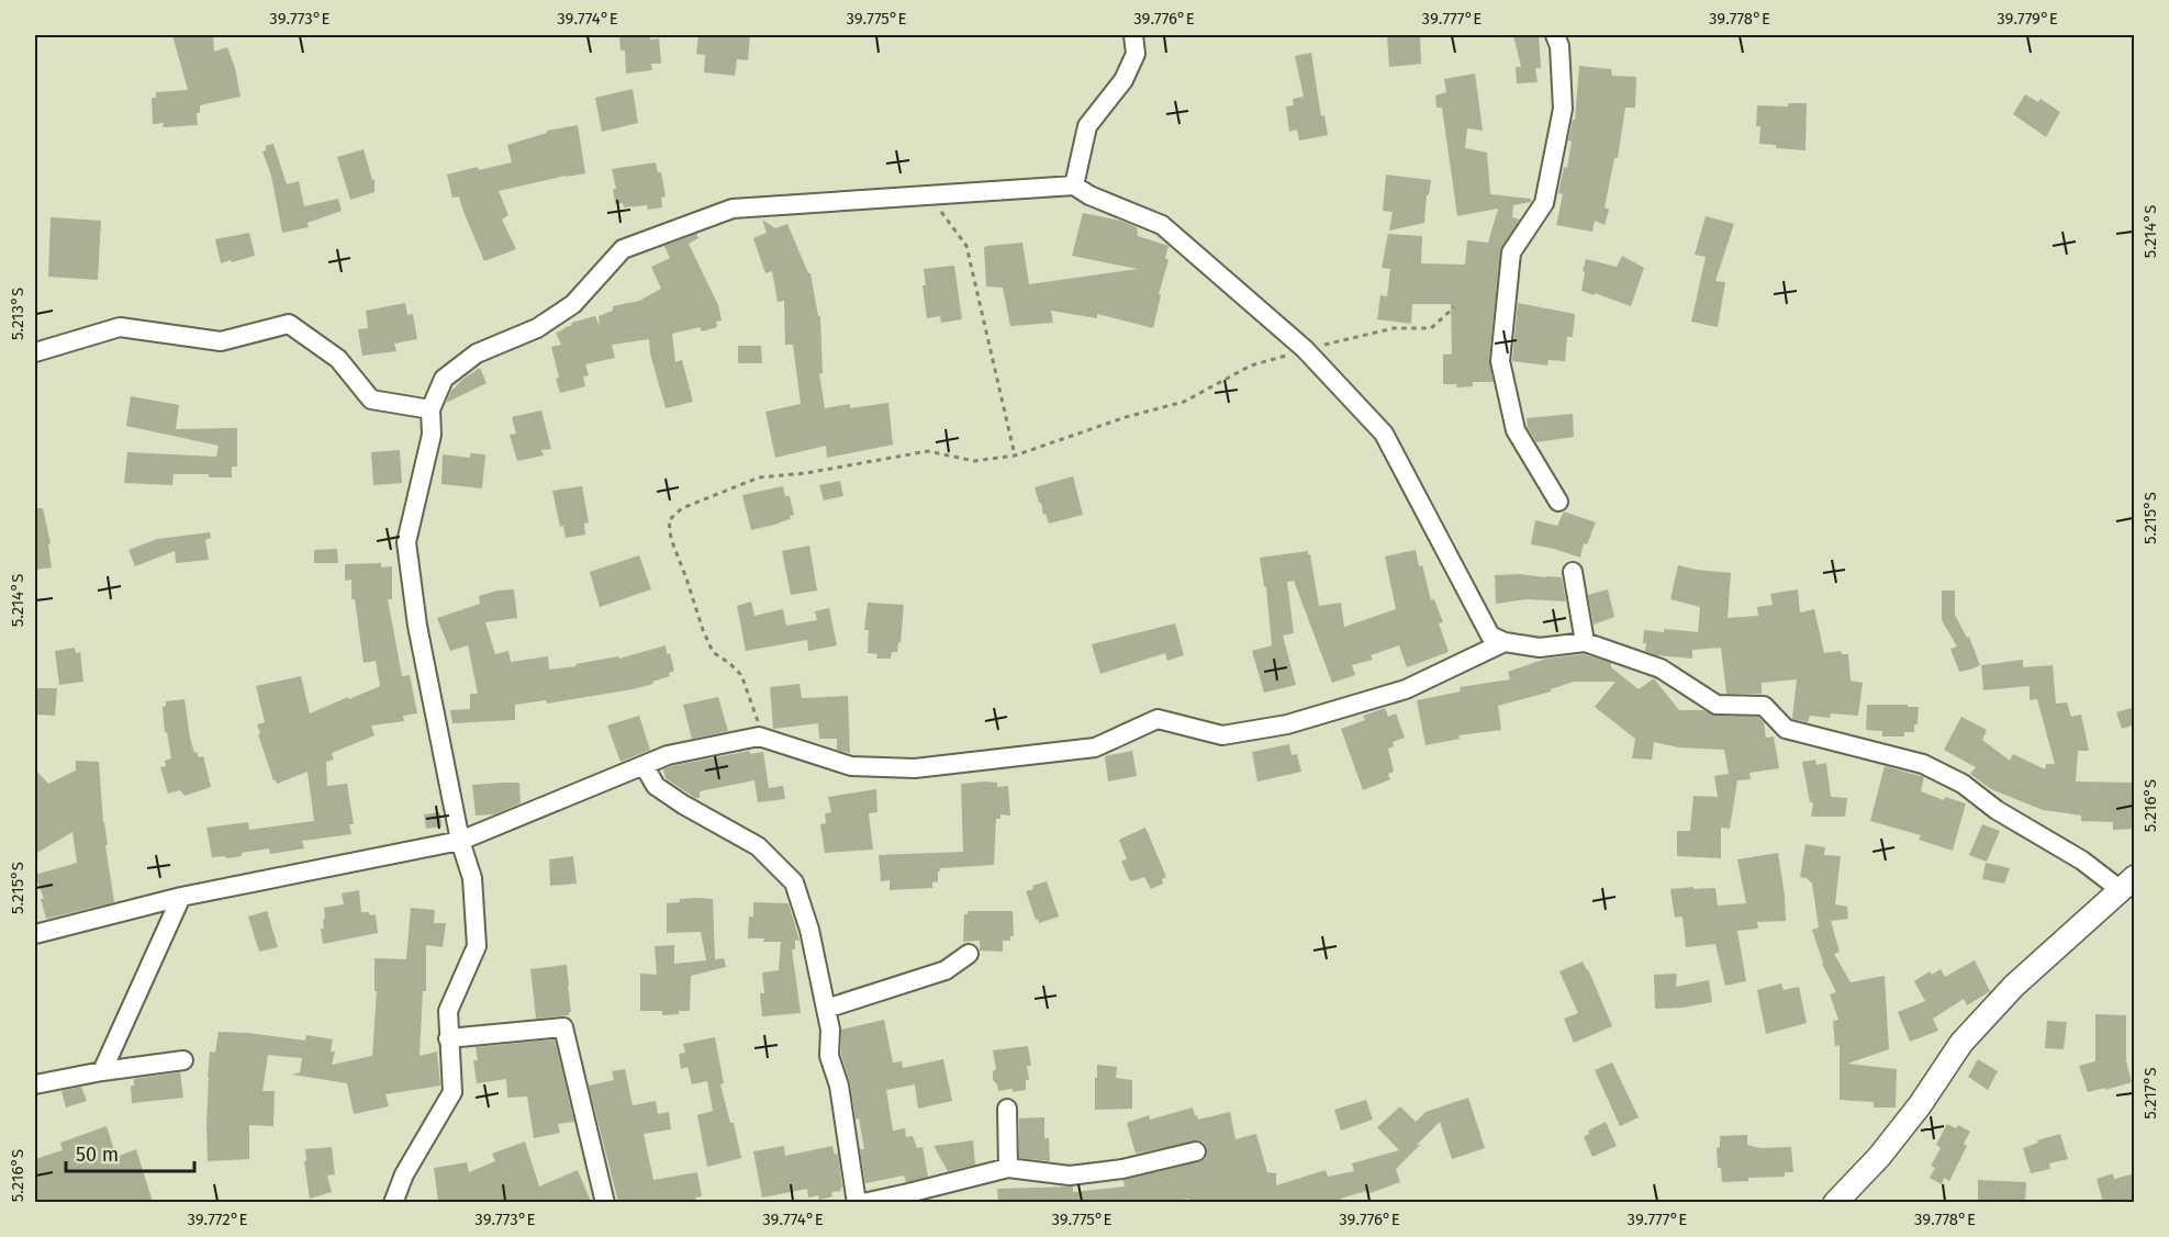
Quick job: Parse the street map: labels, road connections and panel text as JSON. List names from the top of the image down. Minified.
{"scale_bar":"50 m","coordinates":["39.773°E","39.774°E","39.775°E","39.776°E","39.777°E","39.778°E","39.779°E","5.214°S","5.213°S","5.215°S","5.216°S","5.217°S","39.772°E"]}
